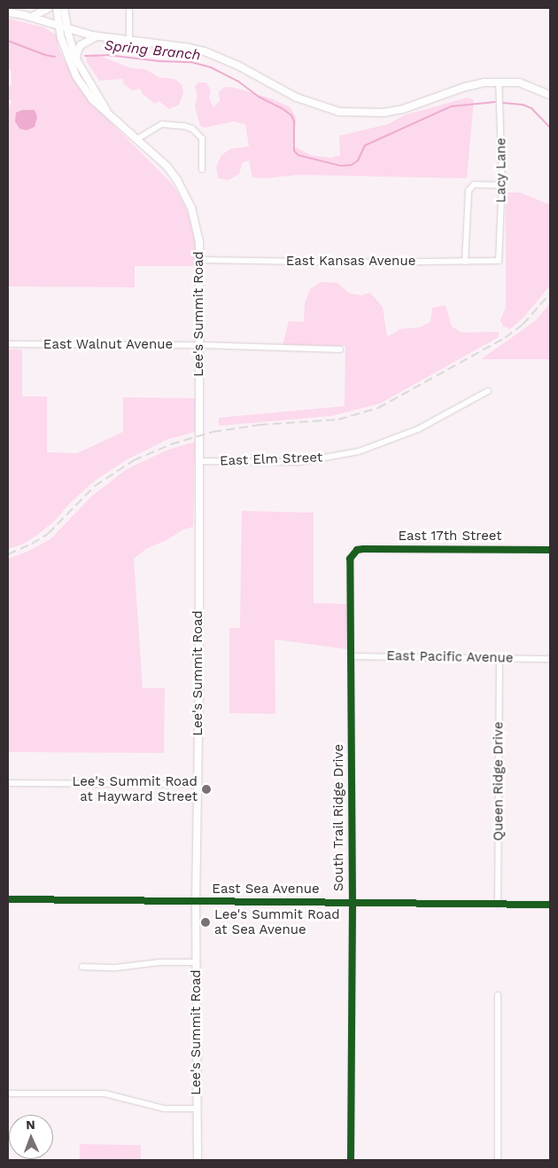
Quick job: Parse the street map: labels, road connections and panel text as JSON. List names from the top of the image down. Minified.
{"streets":{"main road":["Lee's Summit Road"],"street":["Lacy Lane","East Kansas Avenue","East Walnut Avenue","East Elm Street","East 17th Street","East Pacific Avenue","Queen Ridge Drive","South Trail Ridge Drive","East Sea Avenue"]},"crossings":[["Lacy Lane","East Kansas Avenue"],["East Kansas Avenue","Lee's Summit Road"],["Lee's Summit Road","East Walnut Avenue"],["Lee's Summit Road","East Elm Street"],["Lee's Summit Road","East Sea Avenue"],["East 17th Street","South Trail Ridge Drive"],["East Pacific Avenue","Queen Ridge Drive"],["East Pacific Avenue","South Trail Ridge Drive"],["Queen Ridge Drive","East Sea Avenue"],["South Trail Ridge Drive","East Sea Avenue"]],"water":["Spring Branch"],"places":["Lee's Summit Road at Hayward Street","Lee's Summit Road at Sea Avenue"],"north":"top"}
